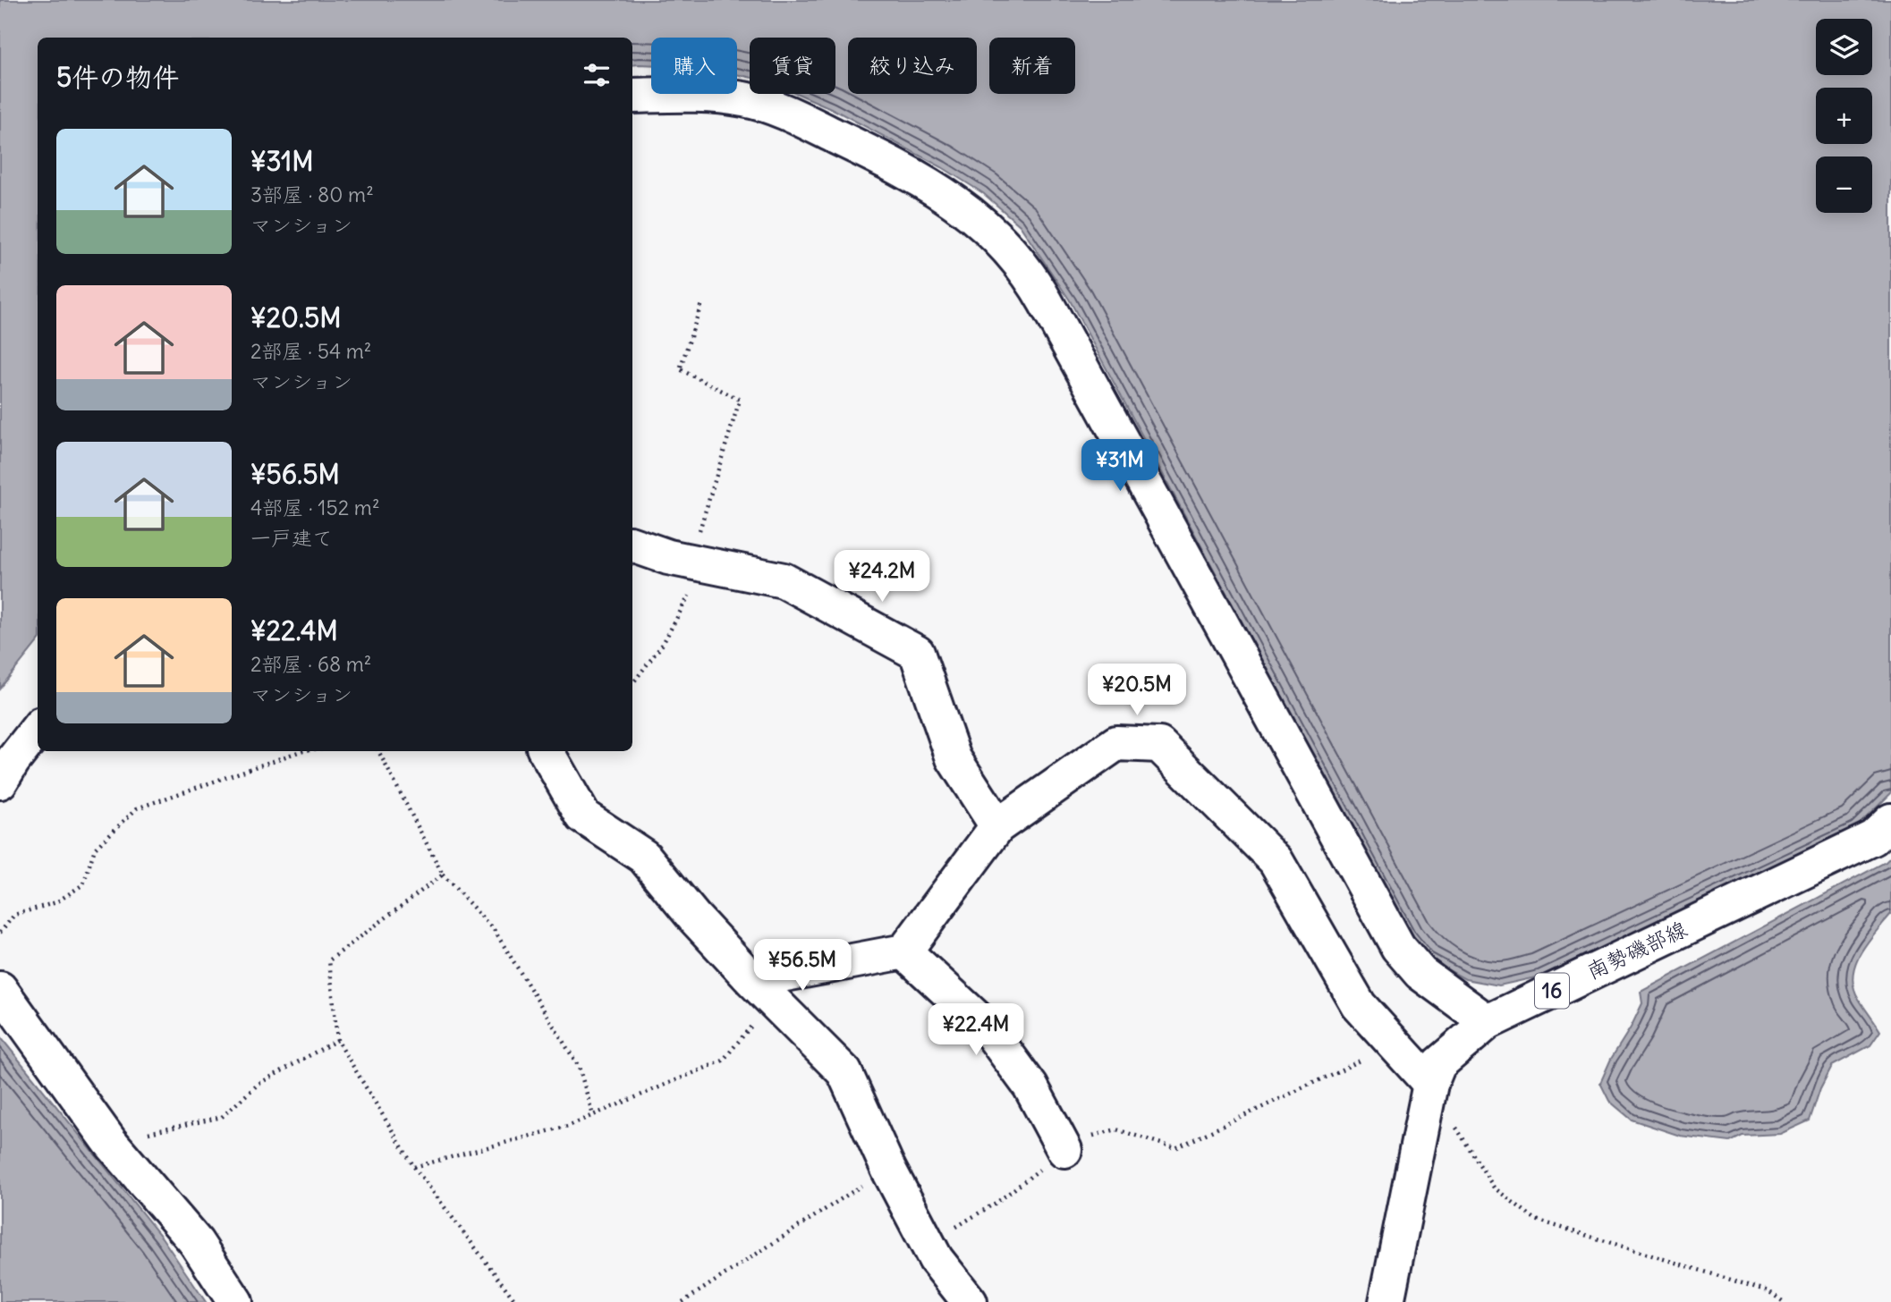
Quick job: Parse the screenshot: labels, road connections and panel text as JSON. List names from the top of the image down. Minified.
{"streets":{"street":["南勢磯部線","16"]},"page":{"map_buttons":["+","−"],"chip":["購入","賃貸","絞り込み","新着"],"heading":"5件の物件","list":[{"name":"¥31M","note":"3部屋 · 80 m² · マンション"},{"name":"¥20.5M","note":"2部屋 · 54 m² · マンション"},{"name":"¥56.5M","note":"4部屋 · 152 m² · 一戸建て"},{"name":"¥22.4M","note":"2部屋 · 68 m² · マンション"}],"price":["¥31M","¥24.2M","¥20.5M","¥56.5M","¥22.4M"]}}
